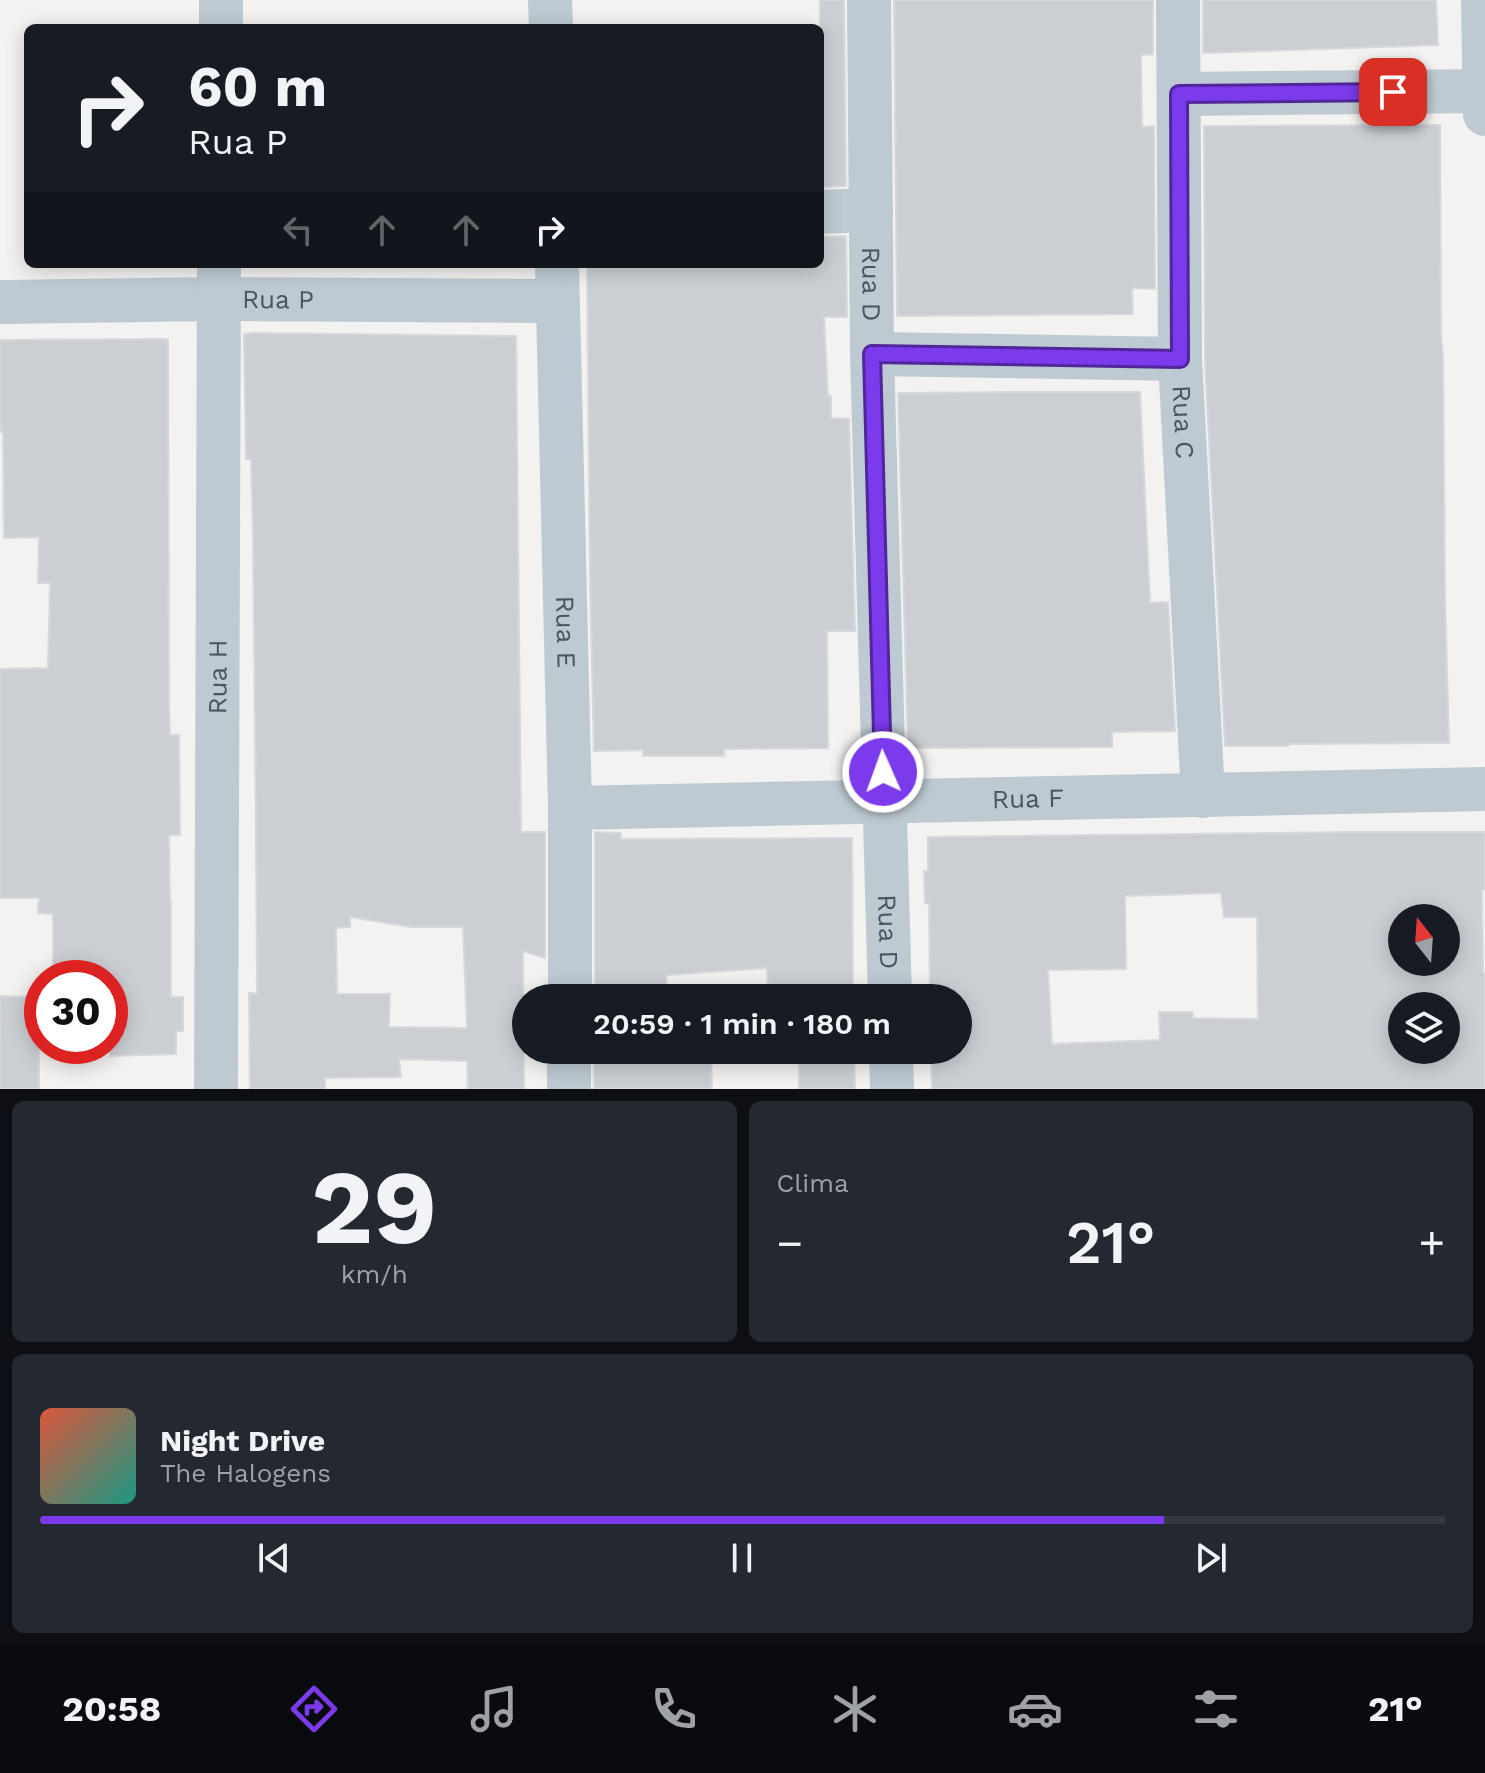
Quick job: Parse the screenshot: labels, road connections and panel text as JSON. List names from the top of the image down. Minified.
{"streets":{"street":["Rua D","Rua P","Rua C","Rua E","Rua H","Rua F"]},"crossings":[["Rua D","Rua F"],["Rua P","Rua E"],["Rua P","Rua H"],["Rua C","Rua F"],["Rua E","Rua F"]],"north":"top","page":{"turn":["60 m","Rua P"],"limit":"30","trip":"20:59 · 1 min · 180 m","tile":[["29","km/h"],"Clima"],"heat":["−","21°","+"],"song":["Night Drive","The Halogens"],"tabs":["20:58","21°"]}}
